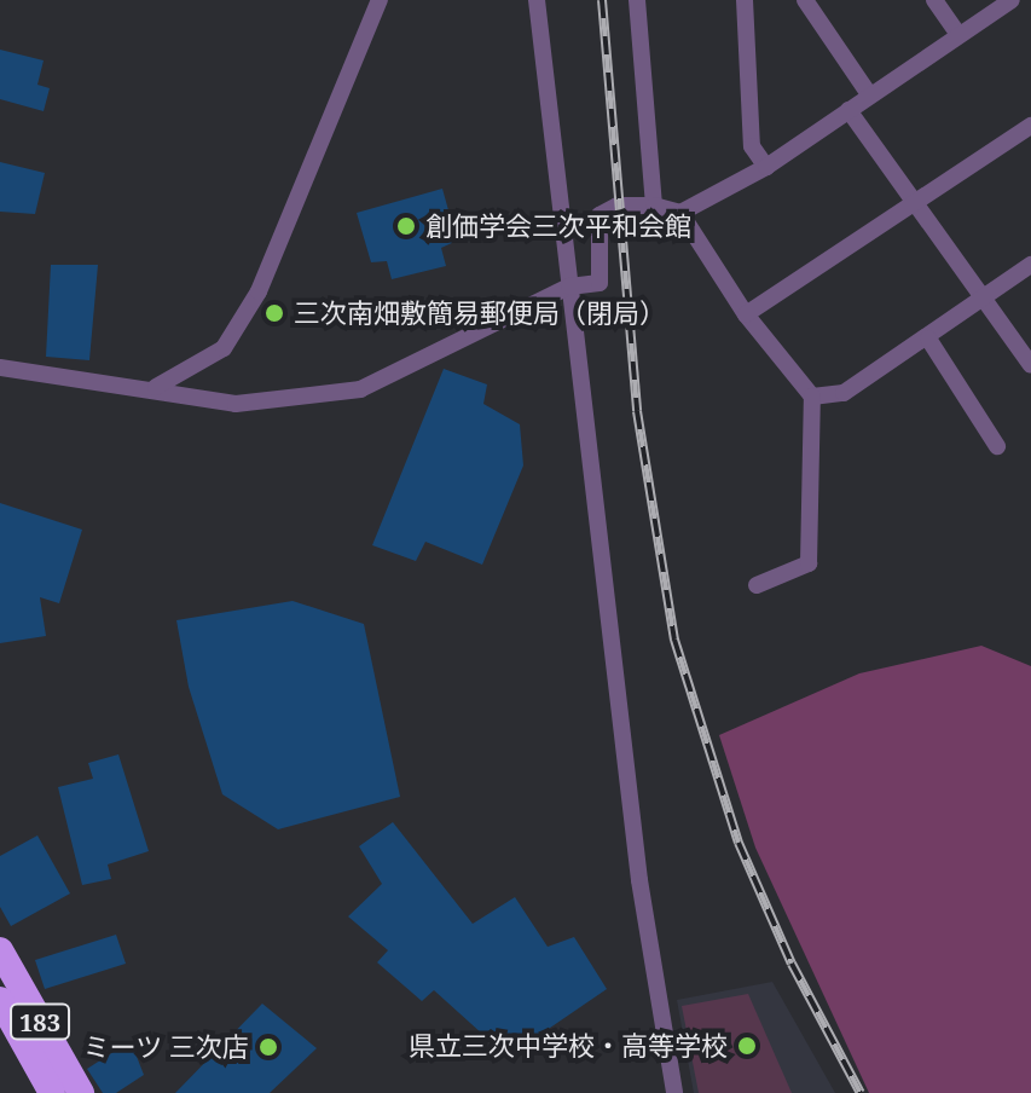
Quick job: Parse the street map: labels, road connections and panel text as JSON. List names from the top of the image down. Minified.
{"streets":{"highway":["183"]},"places":["創価学会三次平和会館","三次南畑敷簡易郵便局（閉局）","県立三次中学校・高等学校","ミーツ 三次店"]}
